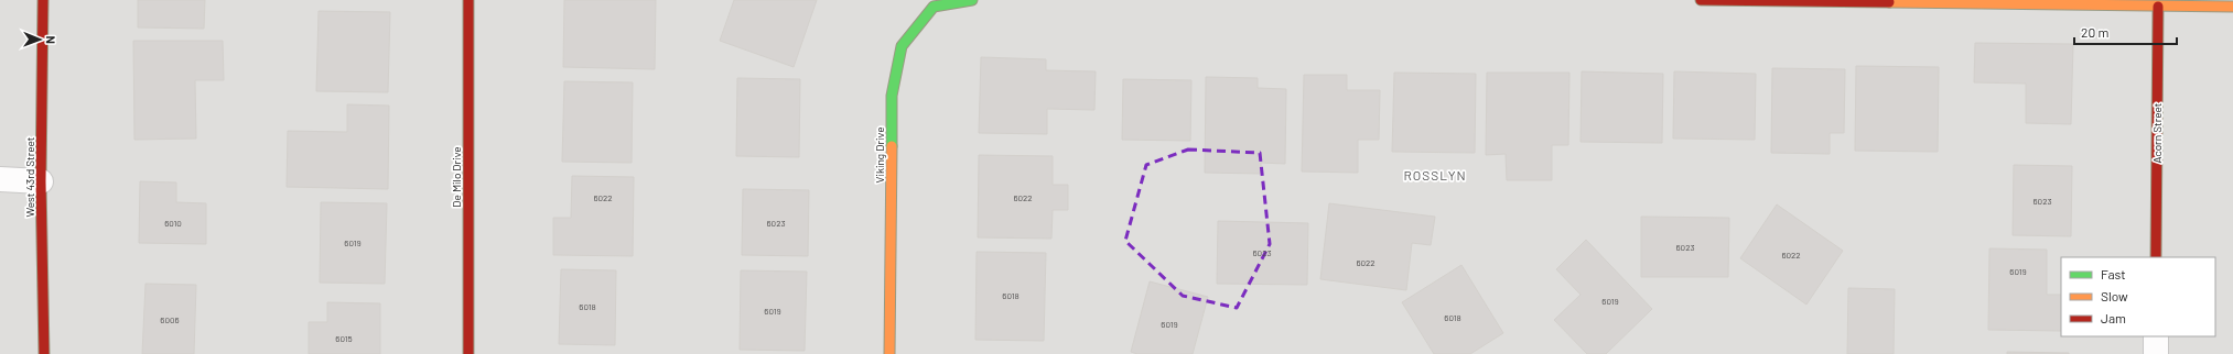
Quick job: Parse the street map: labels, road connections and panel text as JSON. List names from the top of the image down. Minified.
{"streets":{"street":["Acorn Street","Viking Drive","West 43rd Street","De Milo Drive"]},"districts":["ROSSLYN"],"house_numbers":["6022","6022","6023","6010","6023","6019","6023","6023","6022","6022","6019","6018","6019","6018","6019","6018","6006","6019","6015"],"legend":["Fast","Slow","Jam"],"scale_bar":"20 m","north":"right"}
